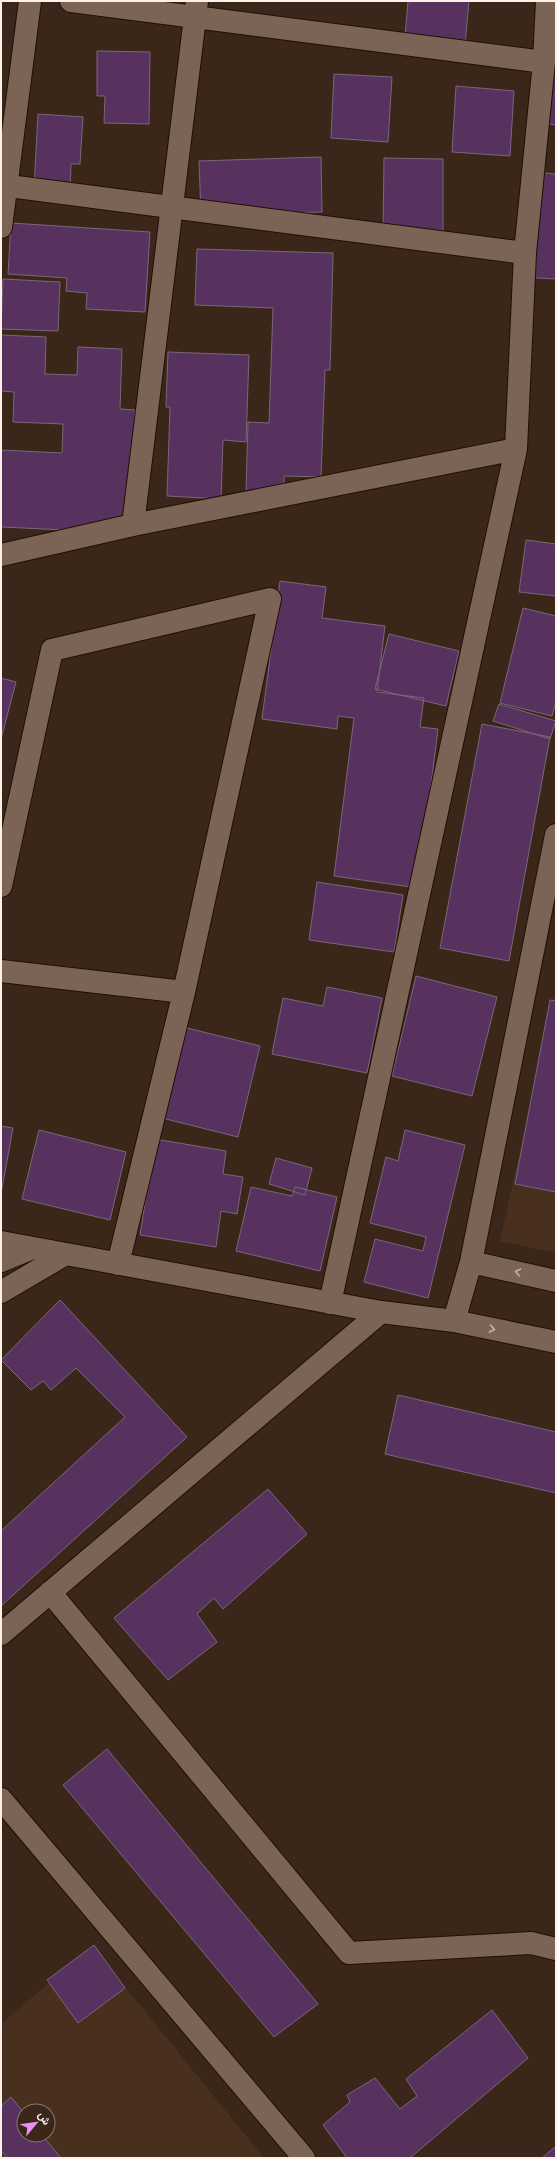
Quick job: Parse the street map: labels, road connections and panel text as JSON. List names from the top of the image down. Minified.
{"north":"top right"}
